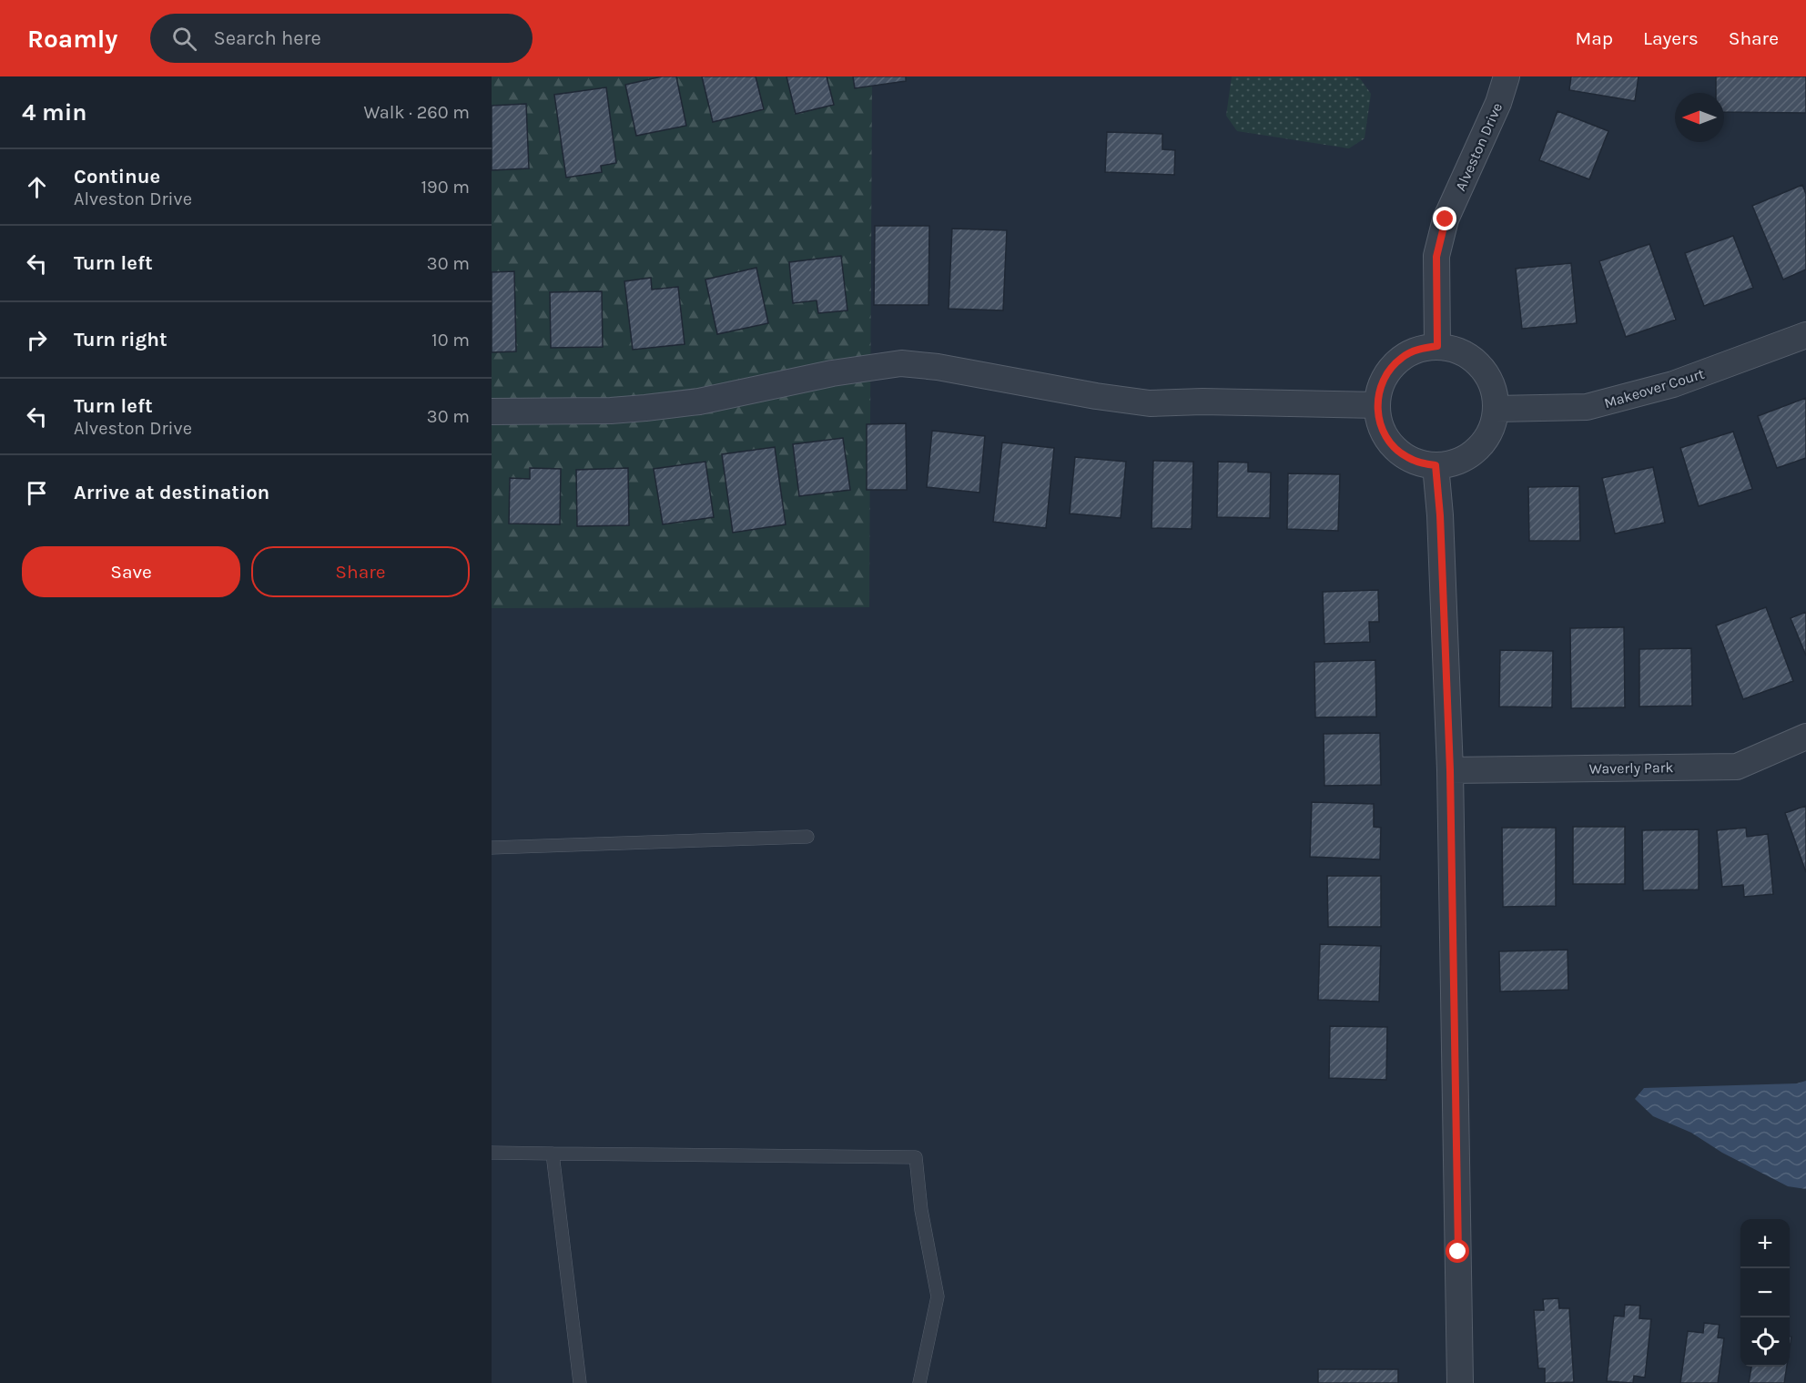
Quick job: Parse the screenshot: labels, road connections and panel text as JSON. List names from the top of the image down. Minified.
{"streets":{"street":["Alveston Drive","Makeover Court","Waverly Park"]},"crossings":[["Alveston Drive","Makeover Court"]],"north":"left","page":{"header":"Roamly","search":"Search here","nav":["Map","Layers","Share"],"heading":["4 min","Walk · 260 m"],"list":[["Continue","Alveston Drive","190 m"],["Turn left","30 m"],["Turn right","10 m"],["Turn left","Alveston Drive","30 m"],"Arrive at destination"],"buttons":["Save","Share"],"map_buttons":["+","−"]}}
